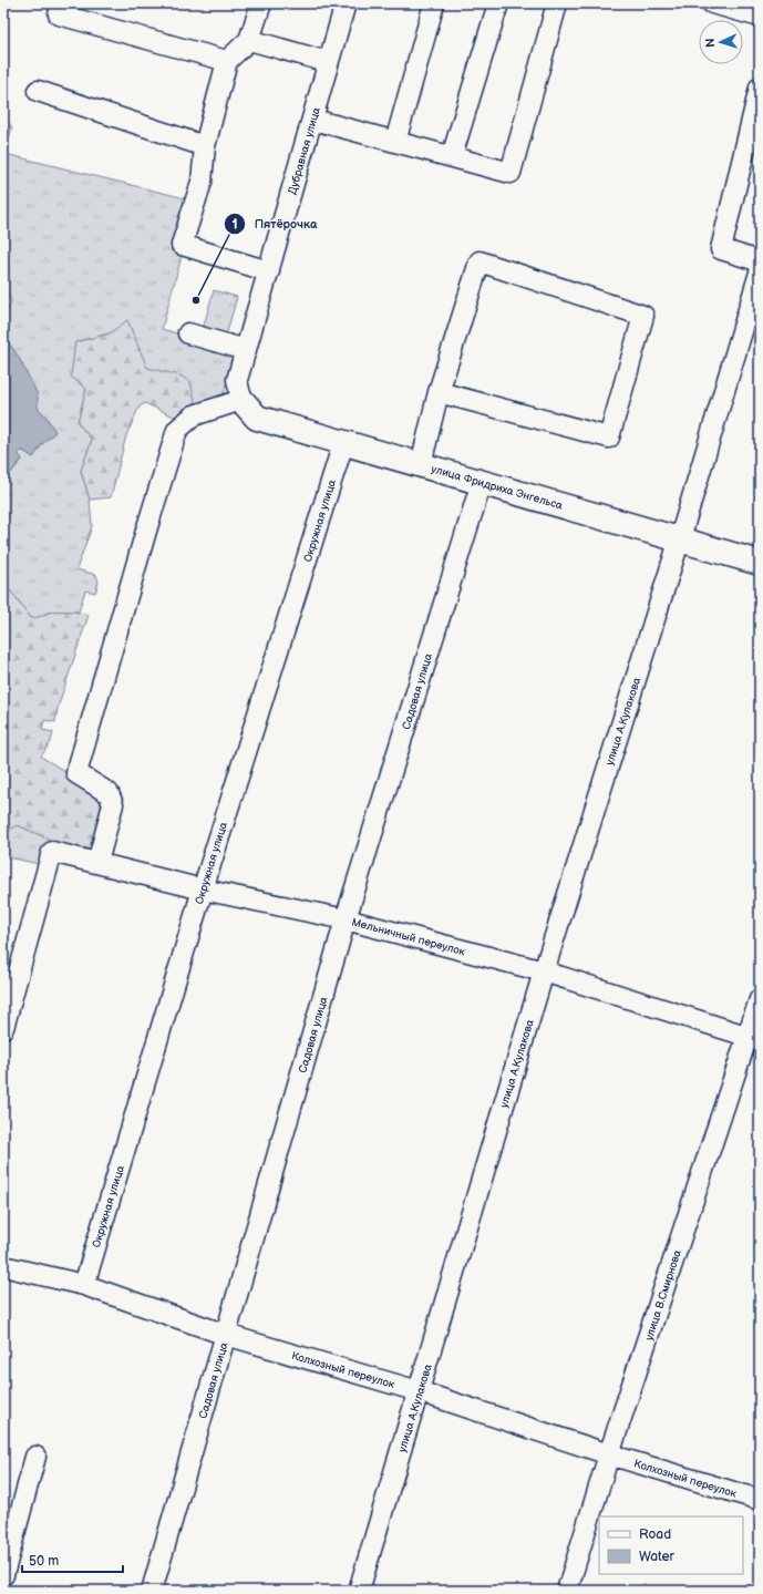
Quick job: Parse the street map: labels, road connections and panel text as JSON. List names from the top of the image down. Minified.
{"streets":{"main road":["улица Фридриха Энгельса"],"street":["Дубравная улица","Окружная улица","Садовая улица","улица А.Кулакова","Мельничный переулок","улица В.Смирнова","Колхозный переулок"]},"crossings":[["Дубравная улица","улица Фридриха Энгельса"],["улица Фридриха Энгельса","Окружная улица"],["улица Фридриха Энгельса","Садовая улица"],["улица Фридриха Энгельса","улица А.Кулакова"],["Окружная улица","Мельничный переулок"],["Окружная улица","Колхозный переулок"],["Садовая улица","Мельничный переулок"],["Садовая улица","Колхозный переулок"],["улица А.Кулакова","Мельничный переулок"],["улица А.Кулакова","Колхозный переулок"],["Мельничный переулок","улица В.Смирнова"],["улица В.Смирнова","Колхозный переулок"]],"places":["Пятёрочка"],"legend":["Road","Water"],"scale_bar":"50 m","north":"left"}
